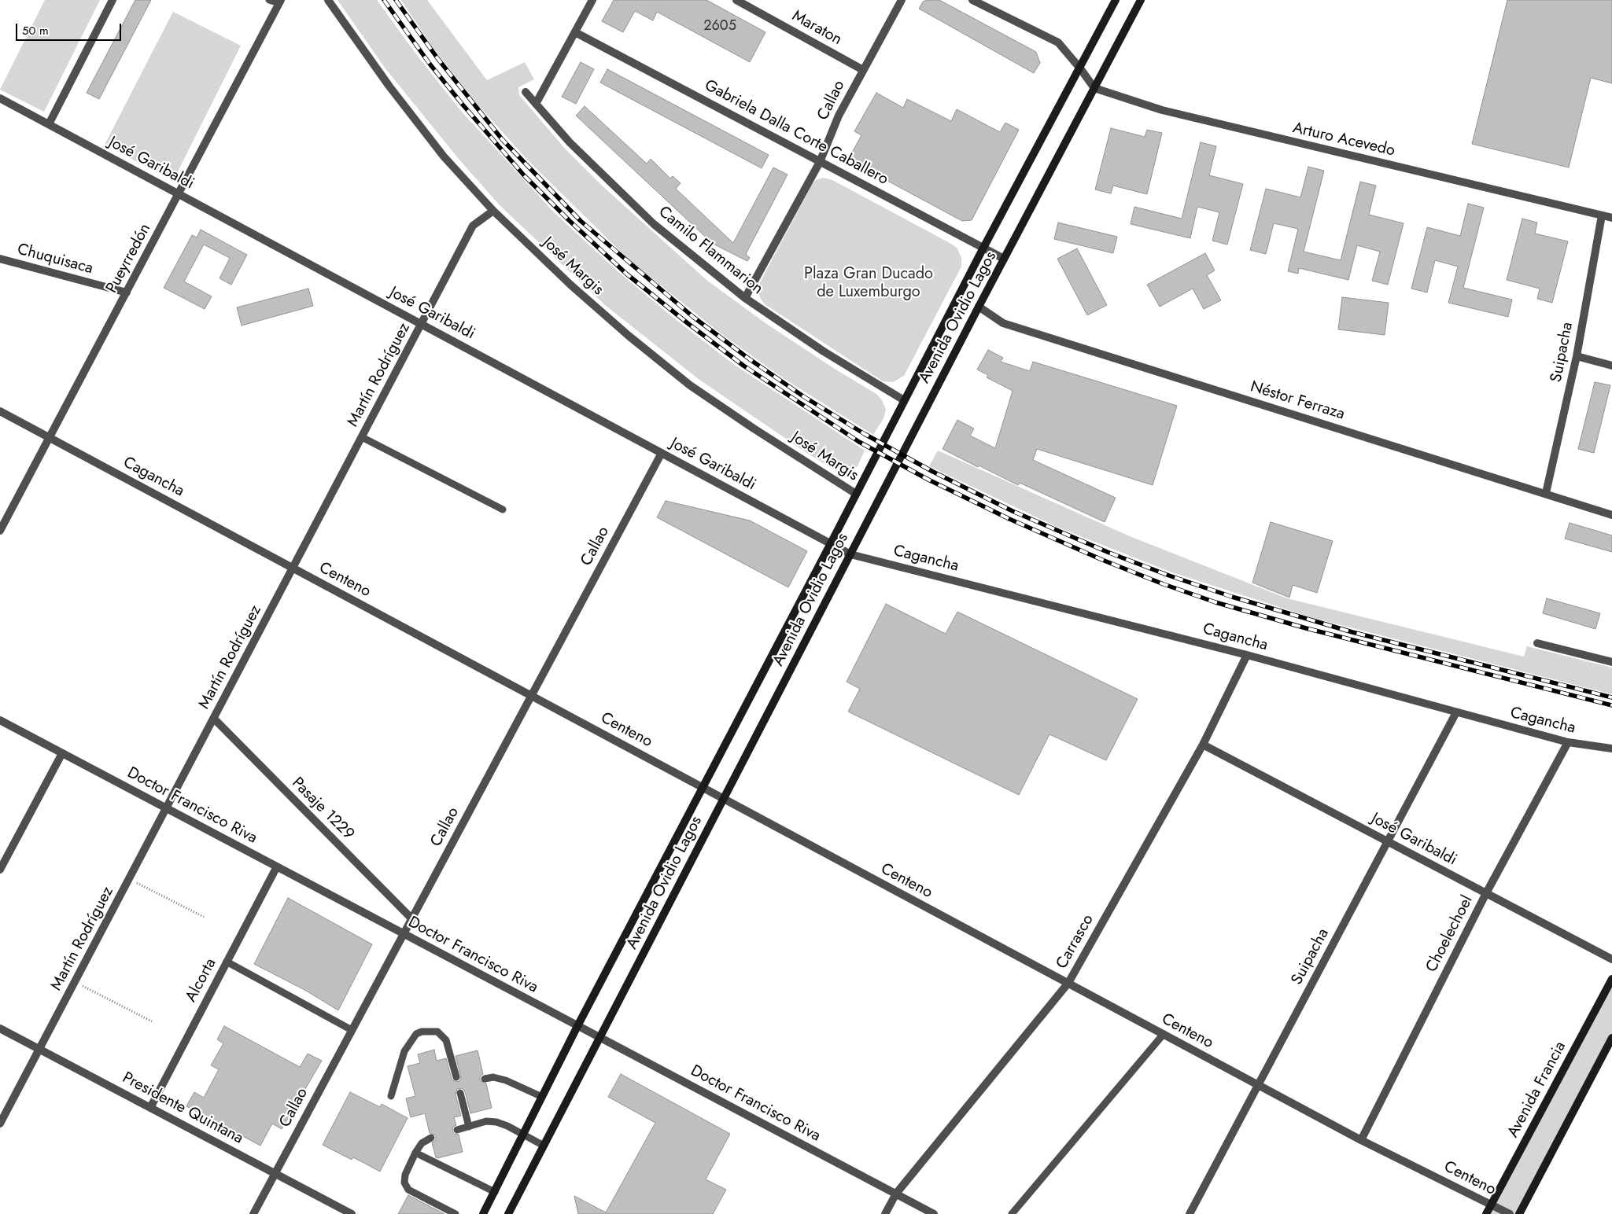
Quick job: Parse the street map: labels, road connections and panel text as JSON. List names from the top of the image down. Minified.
{"streets":{"main road":["Avenida Ovidio Lagos","Avenida Francia"],"street":["Maraton","Callao","Gabriela Dalla Corte Caballero","Arturo Acevedo","José Garibaldi","Camilo Flammarion","Pueyrredón","Chuquisaca","José Margis","Suipacha","Martín Rodríguez","Néstor Ferraza","Cagancha","Centeno","Doctor Francisco Riva","Pasaje 1229","Choelechoel","Carrasco","Alcorta","Presidente Quintana"]},"crossings":[["Maraton","Callao"],["Callao","Gabriela Dalla Corte Caballero"],["Callao","José Garibaldi"],["Callao","Camilo Flammarion"],["Callao","Centeno"],["Callao","Doctor Francisco Riva"],["Callao","Pasaje 1229"],["Callao","Presidente Quintana"],["Gabriela Dalla Corte Caballero","Avenida Ovidio Lagos"],["Arturo Acevedo","Avenida Ovidio Lagos"],["Arturo Acevedo","Suipacha"],["José Garibaldi","Pueyrredón"],["José Garibaldi","Avenida Ovidio Lagos"],["José Garibaldi","Suipacha"],["José Garibaldi","Martín Rodríguez"],["José Garibaldi","Cagancha"],["José Garibaldi","Choelechoel"],["José Garibaldi","Carrasco"],["Camilo Flammarion","Avenida Ovidio Lagos"],["Pueyrredón","Chuquisaca"],["Pueyrredón","Cagancha"],["José Margis","Avenida Ovidio Lagos"],["José Margis","Martín Rodríguez"],["Avenida Ovidio Lagos","Néstor Ferraza"],["Avenida Ovidio Lagos","Cagancha"],["Avenida Ovidio Lagos","Centeno"],["Avenida Ovidio Lagos","Doctor Francisco Riva"],["Suipacha","Néstor Ferraza"],["Suipacha","Cagancha"],["Suipacha","Centeno"],["Martín Rodríguez","Cagancha"],["Martín Rodríguez","Centeno"],["Martín Rodríguez","Doctor Francisco Riva"],["Martín Rodríguez","Pasaje 1229"],["Martín Rodríguez","Presidente Quintana"],["Cagancha","Centeno"],["Cagancha","Choelechoel"],["Cagancha","Carrasco"],["Centeno","Choelechoel"],["Centeno","Carrasco"],["Centeno","Avenida Francia"],["Doctor Francisco Riva","Carrasco"],["Doctor Francisco Riva","Alcorta"],["Alcorta","Presidente Quintana"]],"parks":["Plaza Gran Ducado de Luxemburgo"],"house_numbers":["2605"],"scale_bar":"50 m"}
